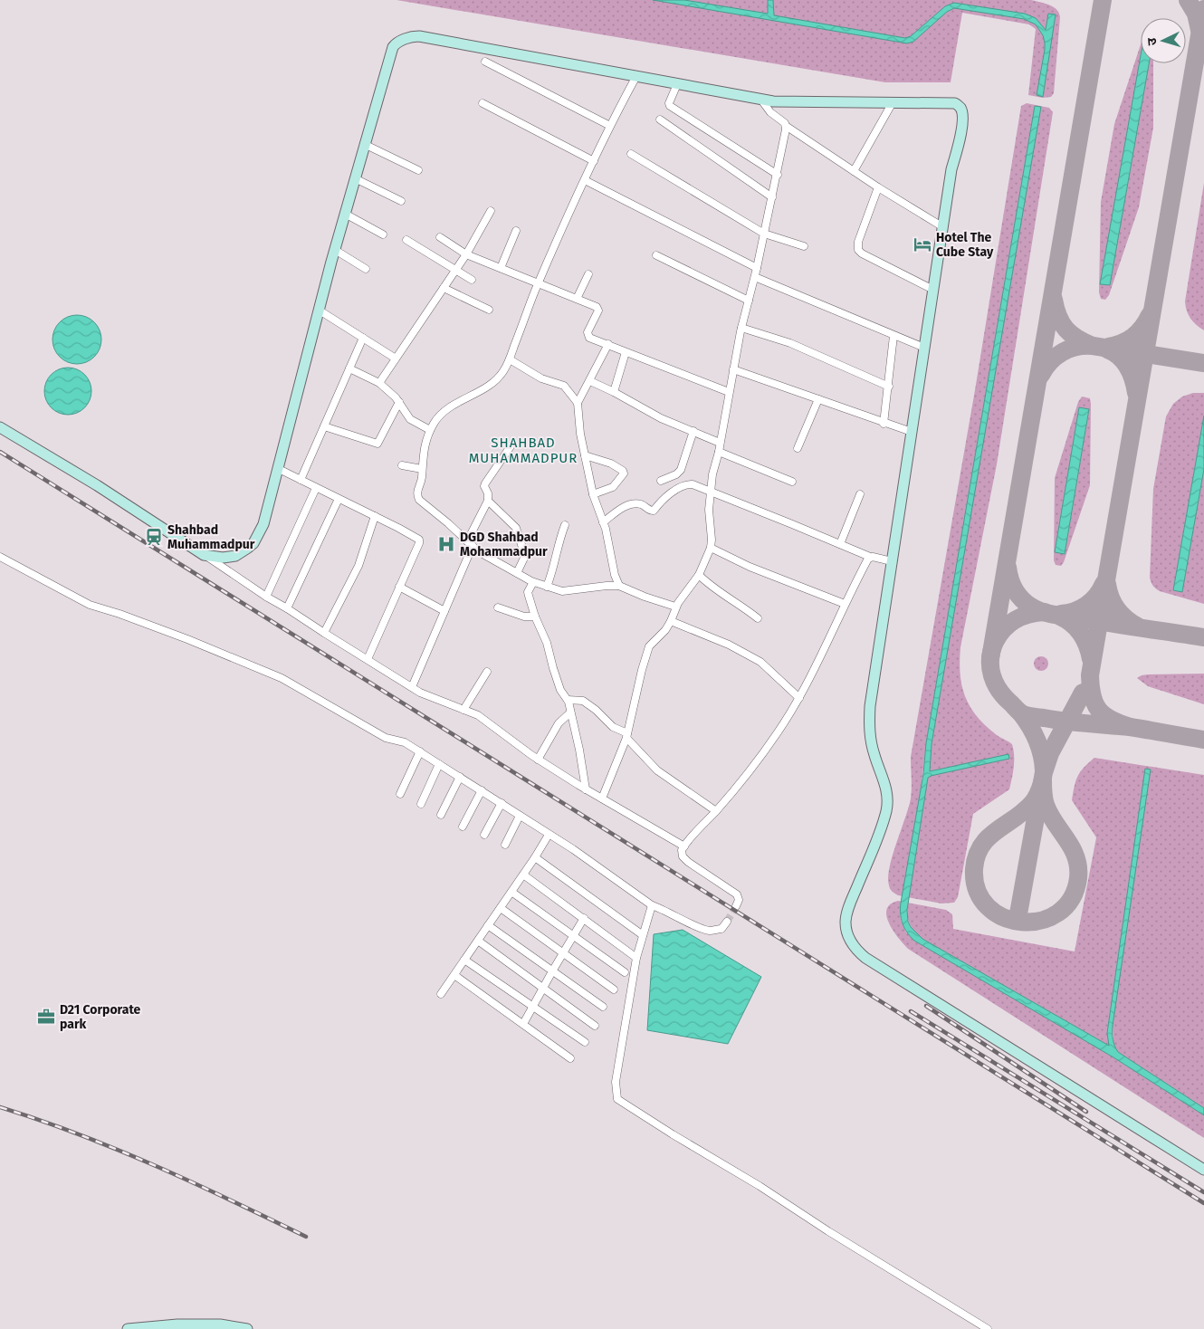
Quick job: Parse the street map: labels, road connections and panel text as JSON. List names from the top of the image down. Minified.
{"districts":["SHAHBAD MUHAMMADPUR"],"places":{"hotel":["Hotel The Cube Stay"],"station":["Shahbad Muhammadpur"],"hospital":["DGD Shahbad Mohammadpur"],"office":["D21 Corporate park"]},"north":"left"}
